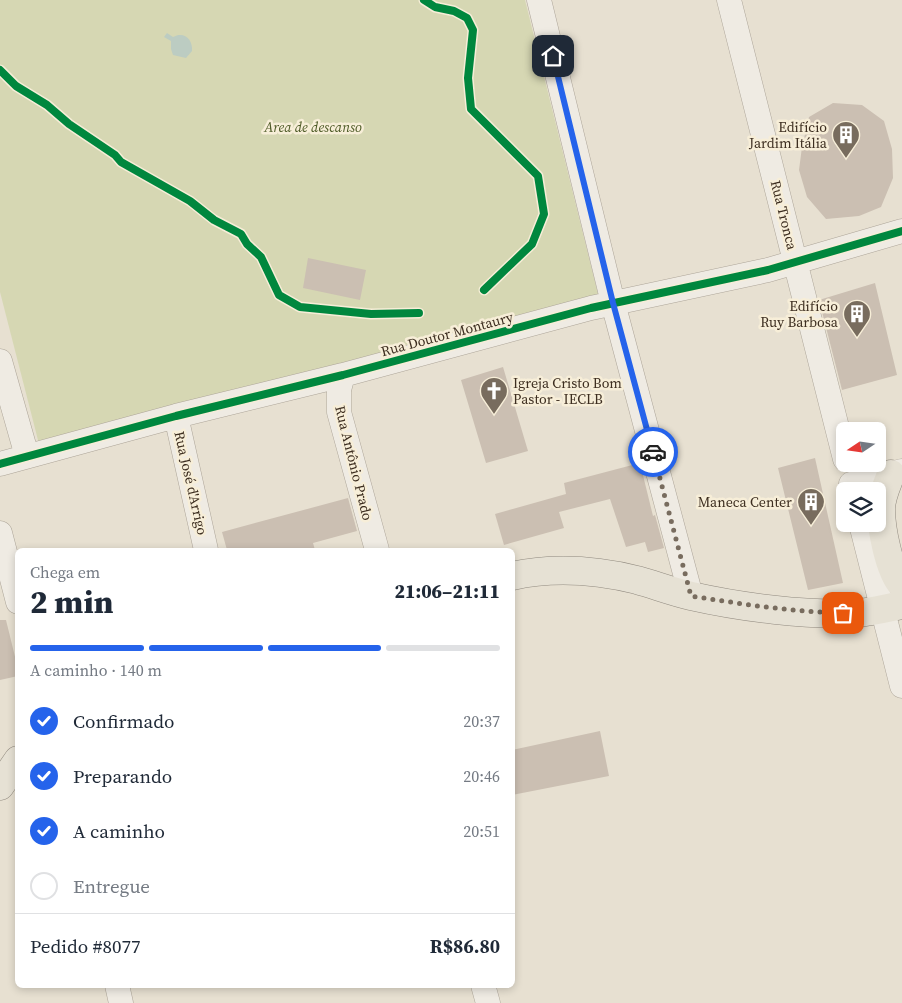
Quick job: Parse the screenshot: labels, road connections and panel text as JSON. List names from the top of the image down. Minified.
{"streets":{"street":["Rua Tronca","Rua Doutor Montaury","Rua Antônio Prado","Rua José d'Arrigo"]},"crossings":[["Rua Tronca","Rua Doutor Montaury"],["Rua Doutor Montaury","Rua Antônio Prado"],["Rua Doutor Montaury","Rua José d'Arrigo"]],"parks":["Area de descanso"],"places":{"building":["Edifício Jardim Itália","Edifício Ruy Barbosa","Maneca Center"],"church":["Igreja Cristo Bom Pastor - IECLB"]},"north":"left","page":{"heading":["2 min","Chega em","21:06–21:11"],"panel":["Pedido #8077","R$86.80"],"bar":"A caminho · 140 m","list":[["Confirmado","20:37"],["Preparando","20:46"],["A caminho","20:51"],"Entregue"]}}
